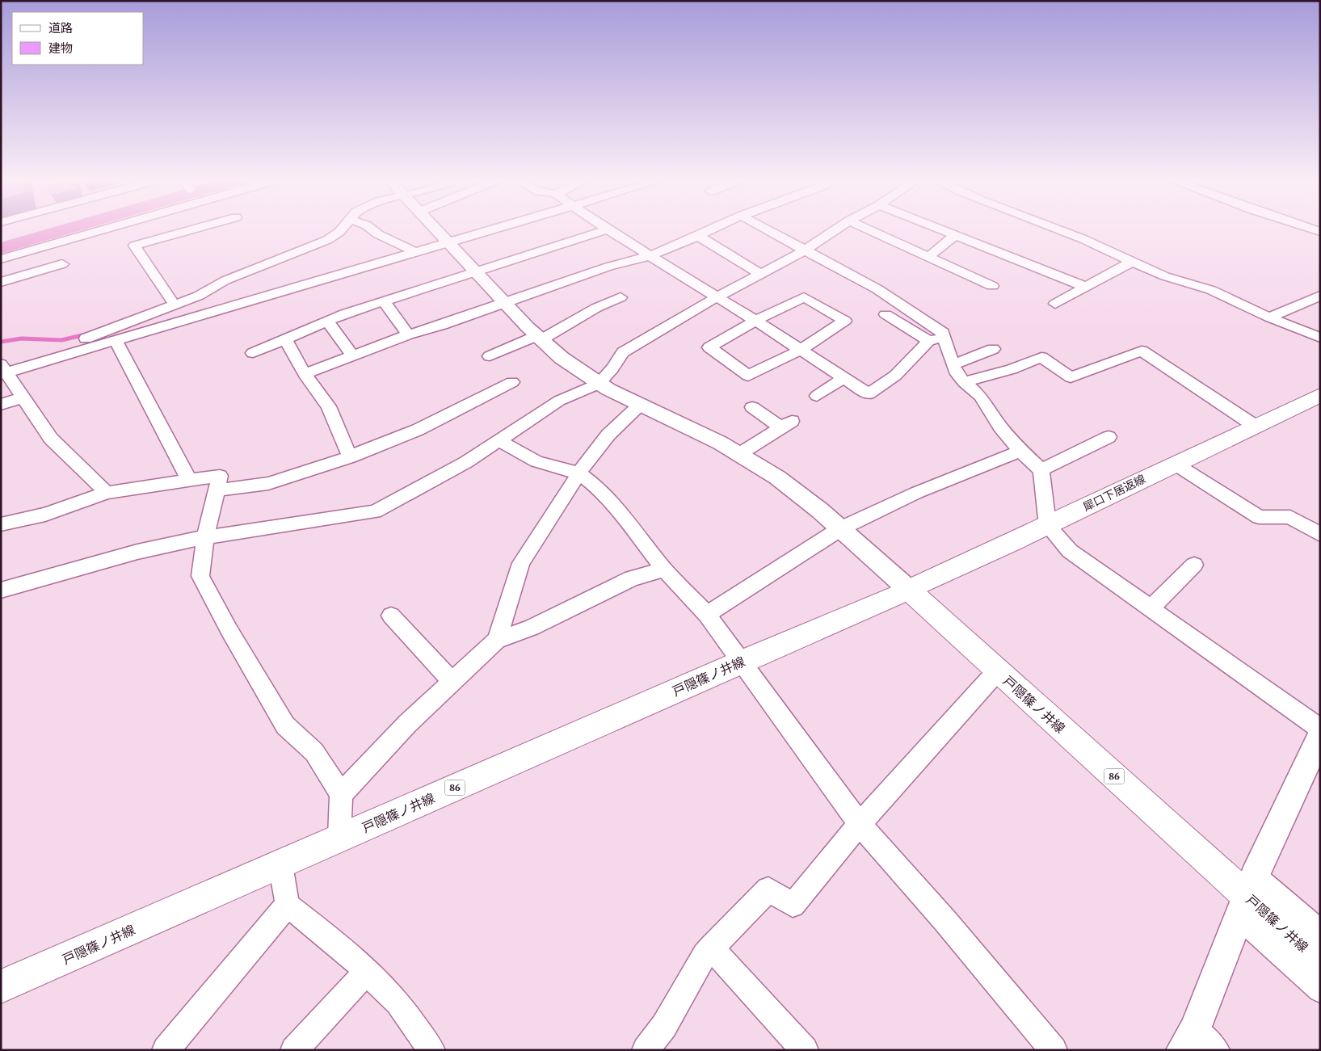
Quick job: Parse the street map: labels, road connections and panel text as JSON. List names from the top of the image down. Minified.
{"streets":{"main road":["犀口下居返線","戸隠篠ノ井線","86"]},"crossings":[["犀口下居返線","戸隠篠ノ井線"]],"legend":["道路","建物"]}
